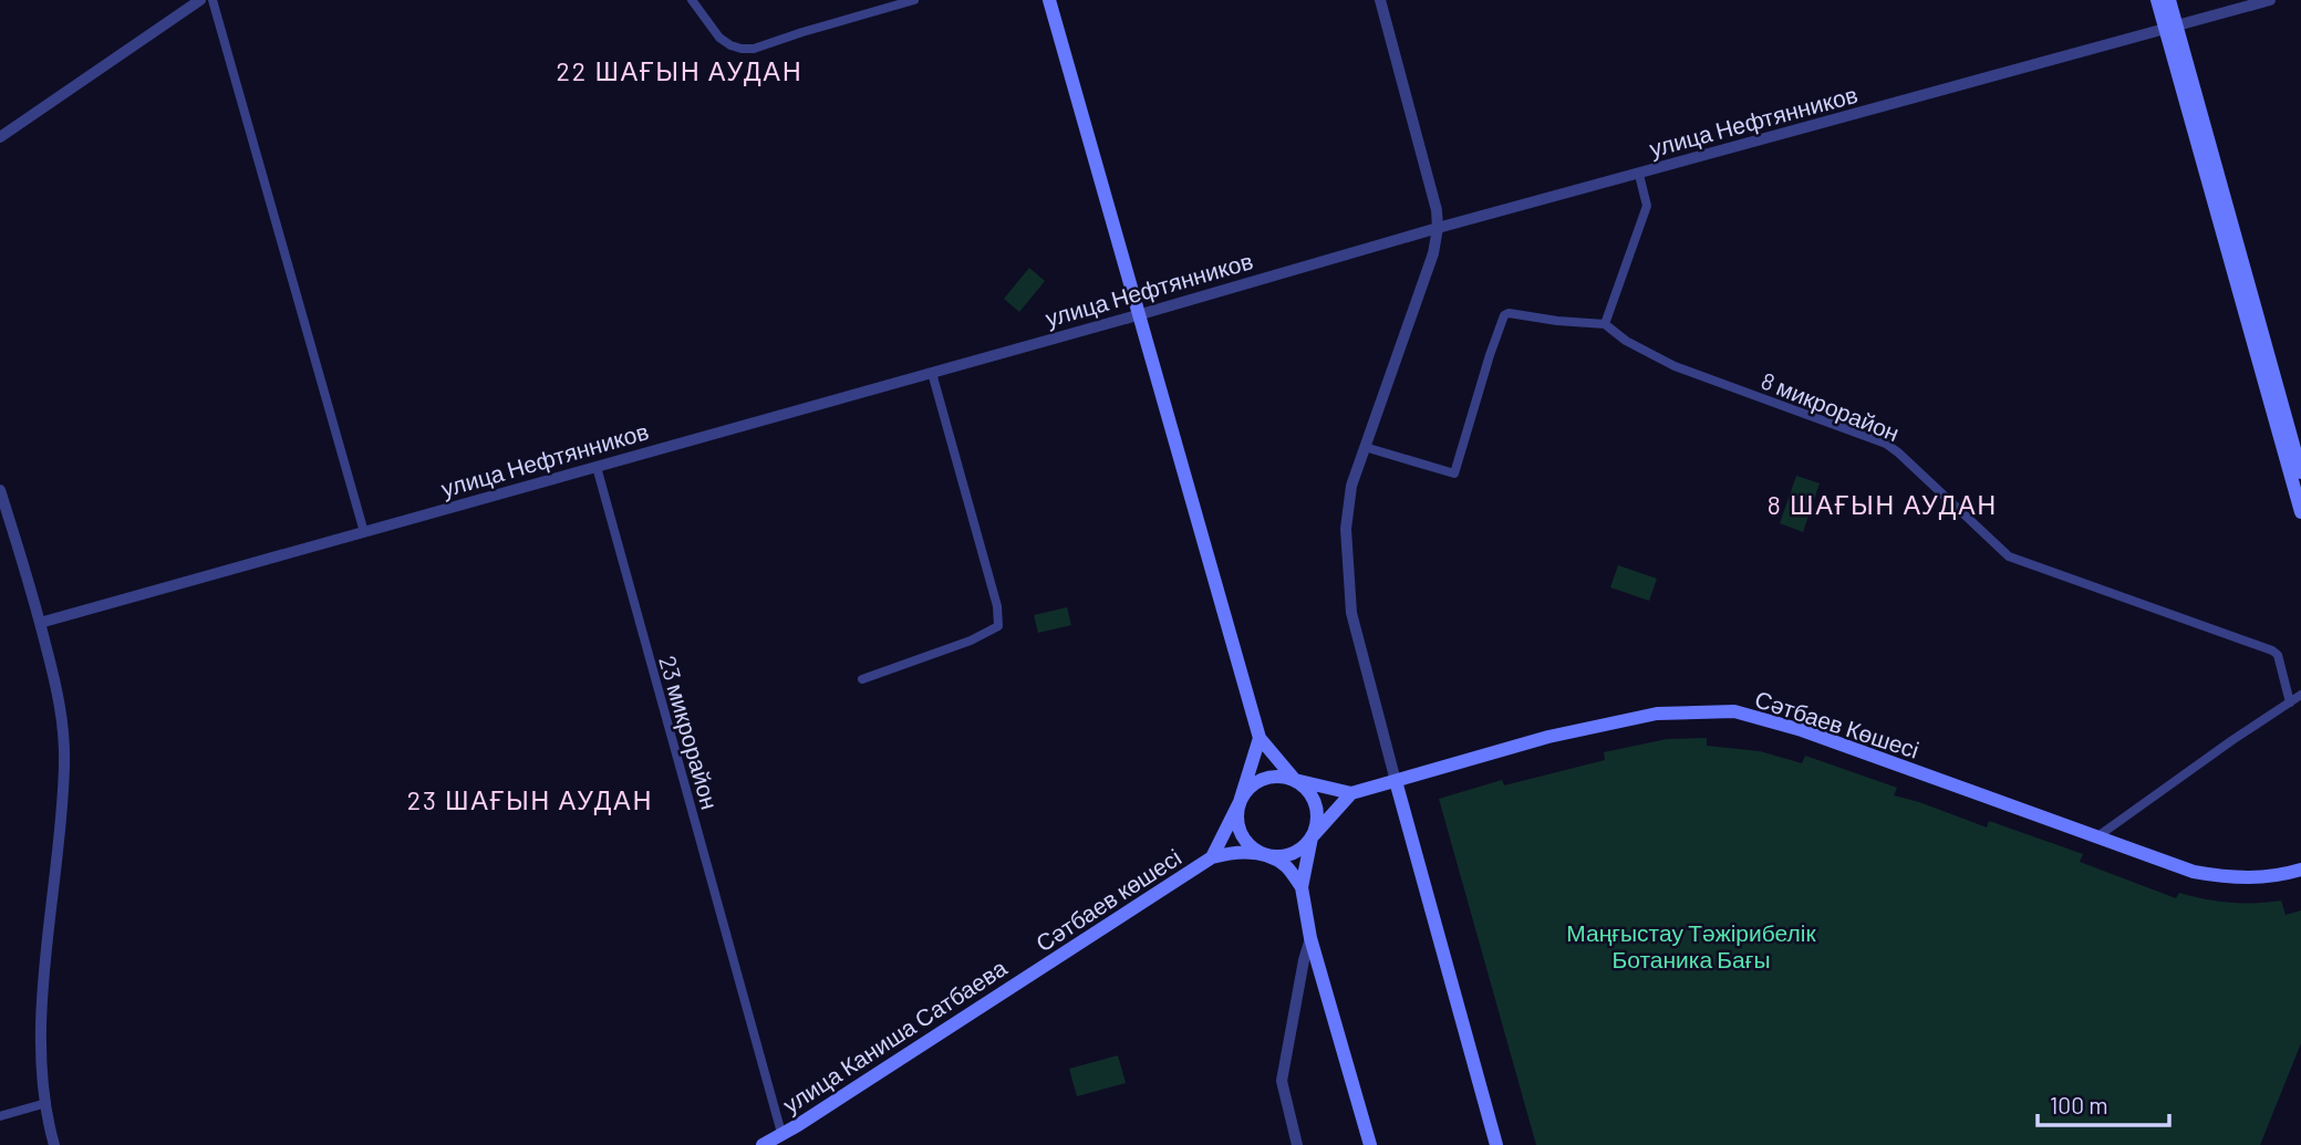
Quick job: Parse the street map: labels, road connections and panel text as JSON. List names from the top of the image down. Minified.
{"streets":{"main road":["Сәтбаев Көшесі","Сәтбаев көшесі","улица Каниша Сатбаева"],"street":["улица Нефтянников","8 микрорайон","23 микрорайон"]},"crossings":[["улица Нефтянников","23 микрорайон"],["Сәтбаев Көшесі","Сәтбаев көшесі"],["23 микрорайон","улица Каниша Сатбаева"],["Сәтбаев көшесі","улица Каниша Сатбаева"]],"districts":["22 ШАҒЫН АУДАН","8 ШАҒЫН АУДАН","23 ШАҒЫН АУДАН"],"parks":["Маңғыстау Тәжірибелік Ботаника Бағы"],"scale_bar":"100 m"}
